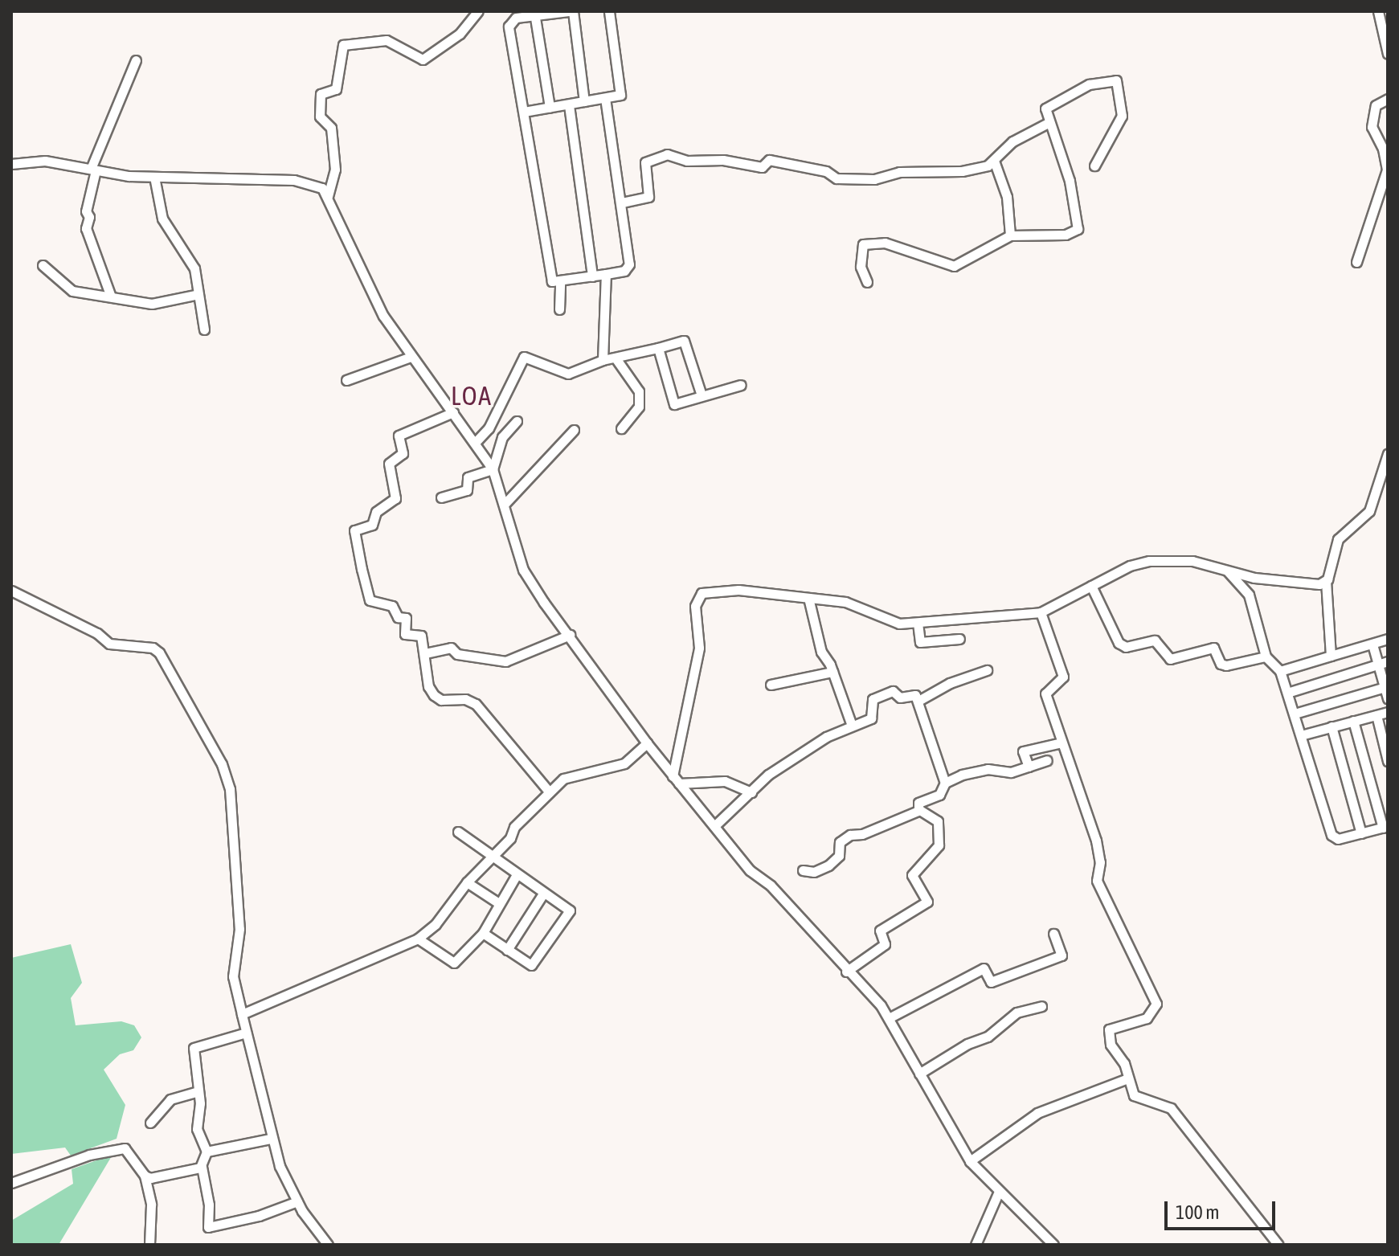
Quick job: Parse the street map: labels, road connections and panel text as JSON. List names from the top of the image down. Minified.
{"districts":["LOA"],"scale_bar":"100 m"}
